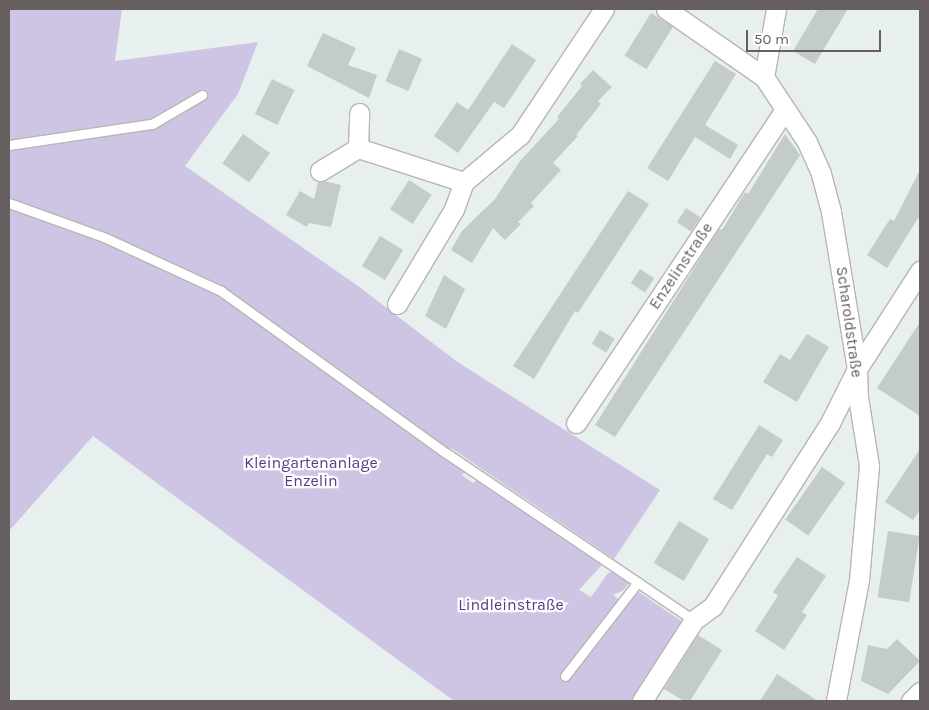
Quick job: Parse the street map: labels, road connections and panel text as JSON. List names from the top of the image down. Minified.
{"streets":{"street":["Enzelinstraße","Scharoldstraße"]},"crossings":[["Enzelinstraße","Scharoldstraße"]],"parks":["Kleingartenanlage Enzelin","Lindleinstraße"],"scale_bar":"50 m"}
